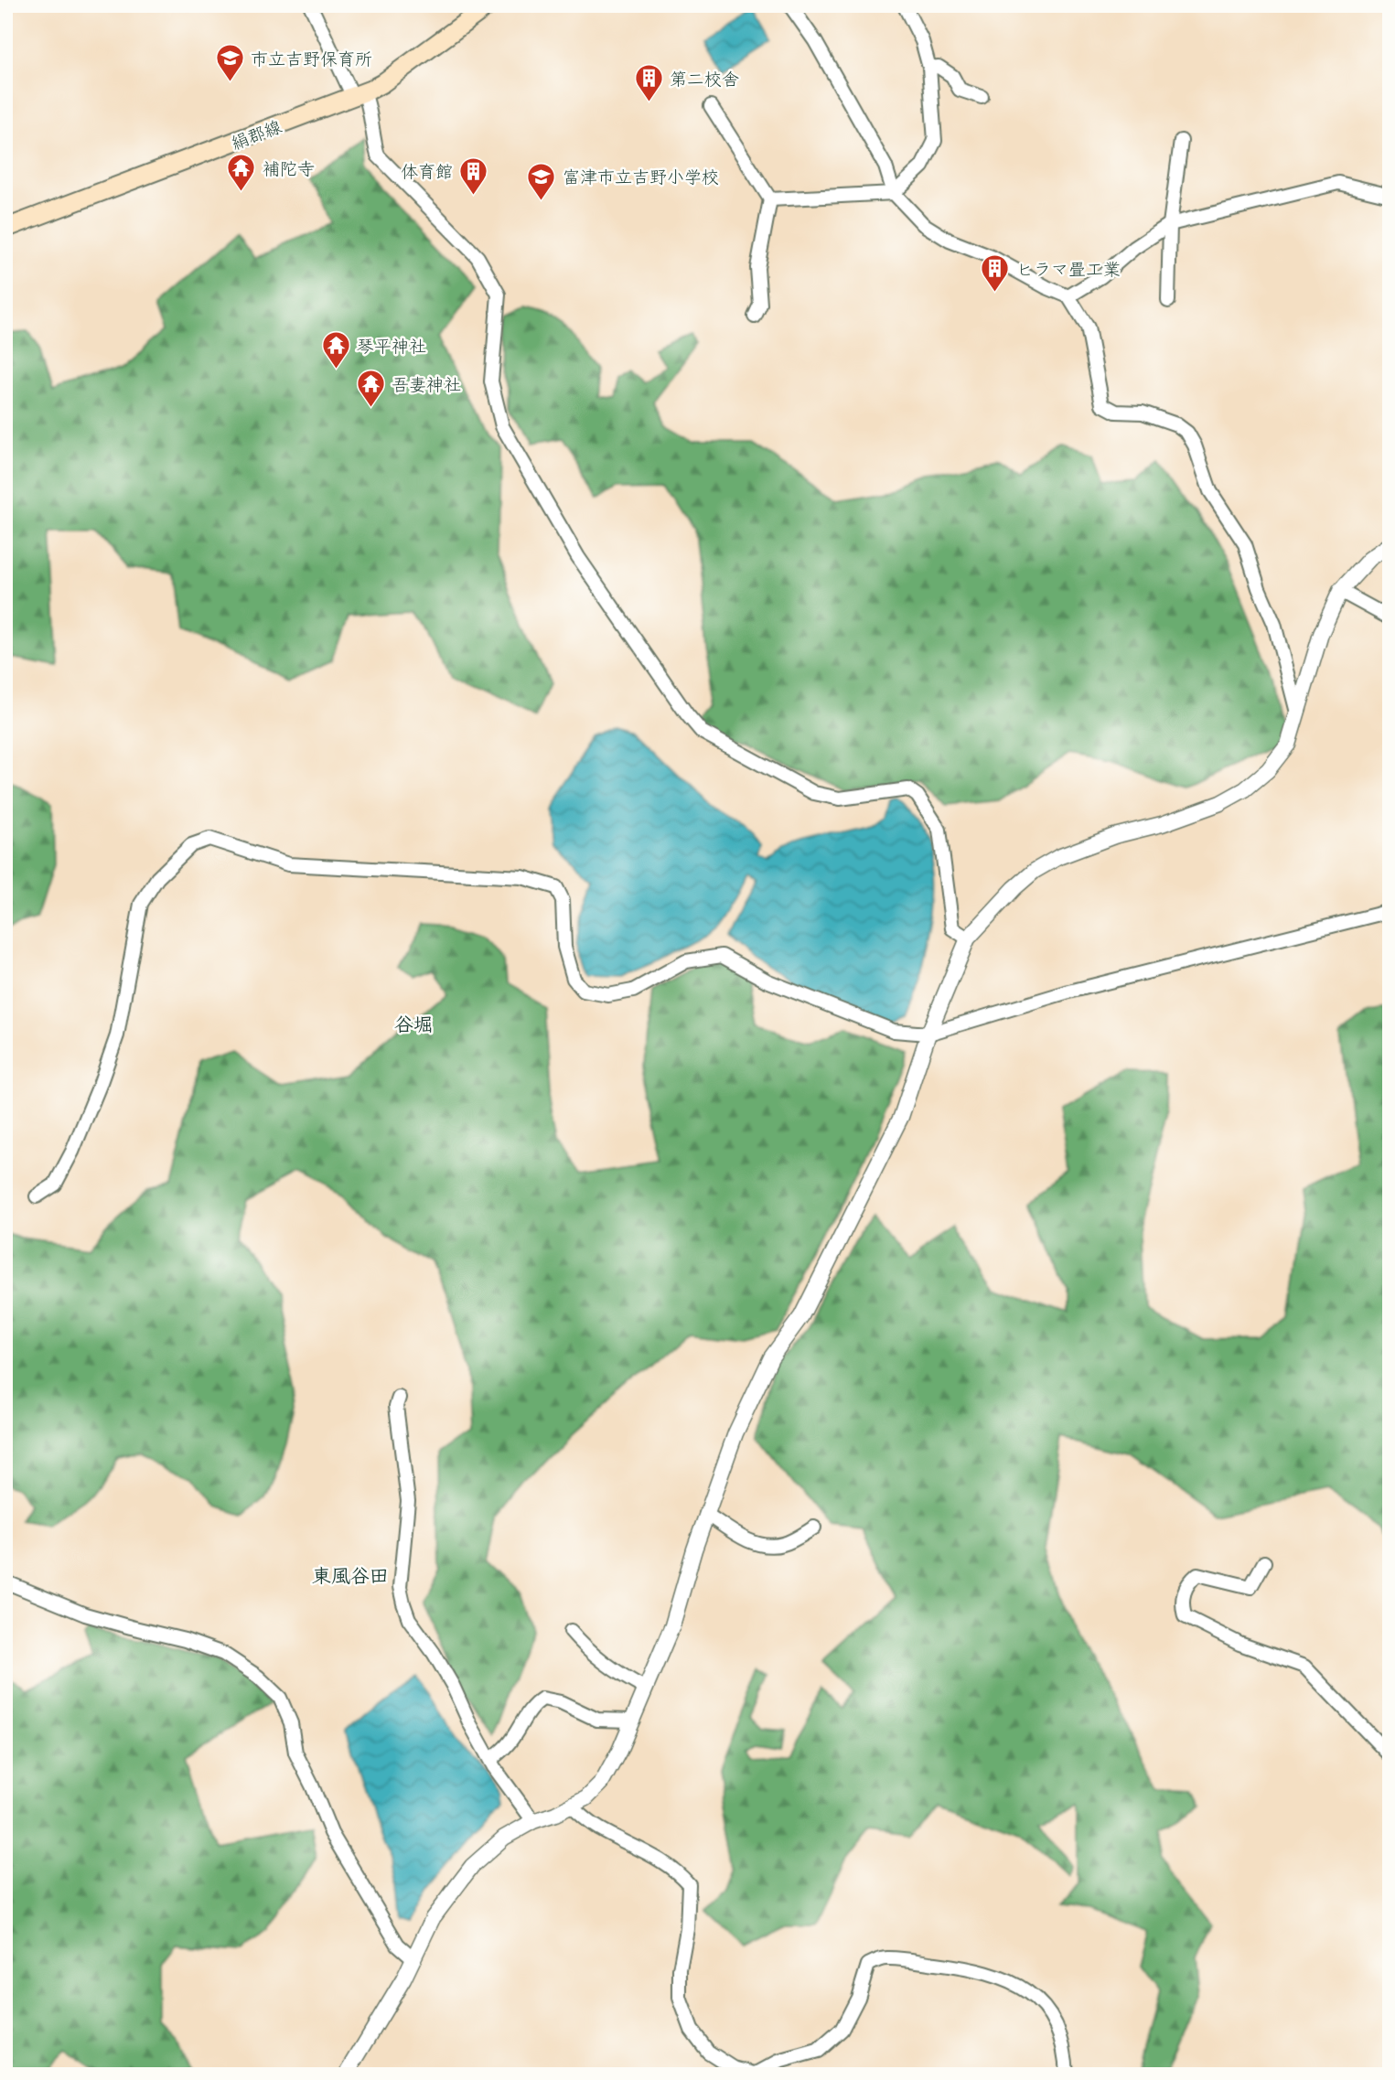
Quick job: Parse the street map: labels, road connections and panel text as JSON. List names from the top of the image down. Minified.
{"streets":{"main road":["絹郡線"]},"districts":["谷堀","東風谷田"],"places":{"school or university":["市立吉野保育所","富津市立吉野小学校"],"building":["第二校舎","体育館","ヒラマ畳工業"],"temple":["補陀寺","琴平神社","吾妻神社"]}}
